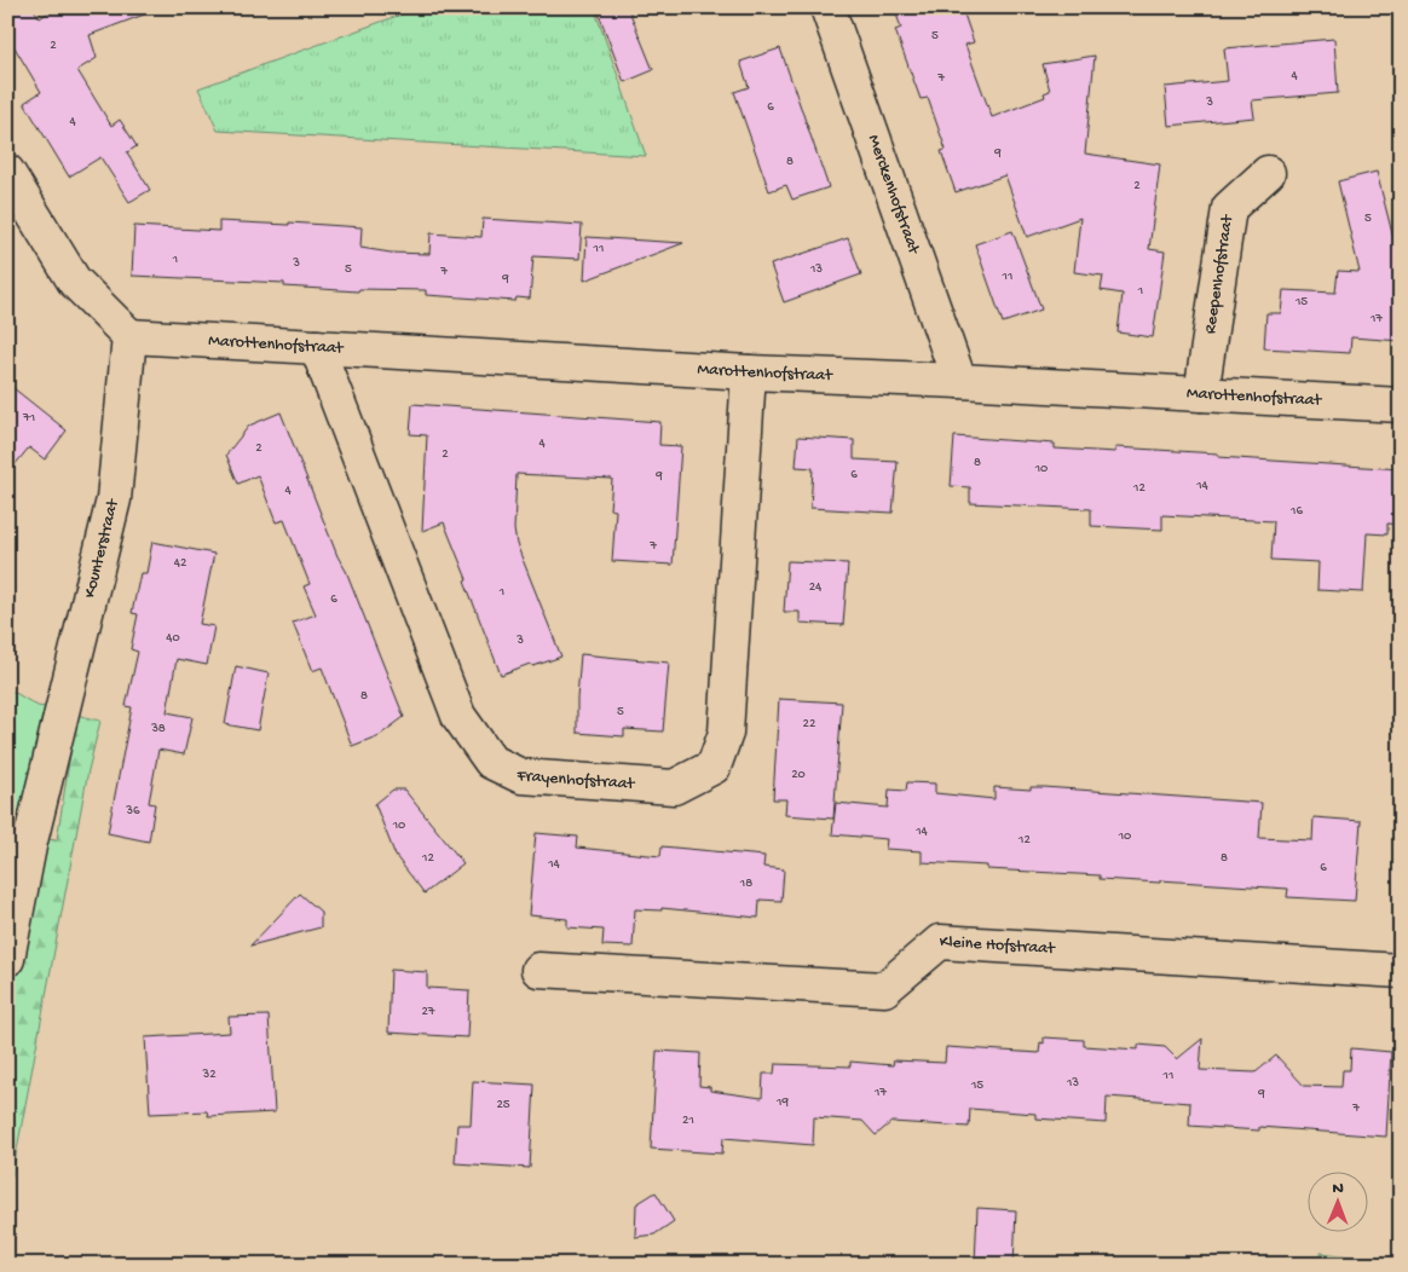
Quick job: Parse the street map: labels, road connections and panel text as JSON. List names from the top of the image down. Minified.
{"streets":{"street":["Merckenhofstraat","Reepenhofstraat","Marottenhofstraat","Kounterstraat","Frayenhofstraat","Kleine Hofstraat"]},"crossings":[["Merckenhofstraat","Marottenhofstraat"],["Reepenhofstraat","Marottenhofstraat"],["Marottenhofstraat","Kounterstraat"],["Marottenhofstraat","Frayenhofstraat"]],"house_numbers":["5","2","4","7","3","6","4","9","8","2","5","11","1","3","5","13","7","11","9","1","15","17","71","4","2","2","8","10","6","9","14","12","4","16","7","42","24","1","6","40","3","8","5","22","38","20","36","10","14","10","12","12","8","14","6","18","27","32","11","13","15","17","9","19","25","7","21"],"north":"top"}
